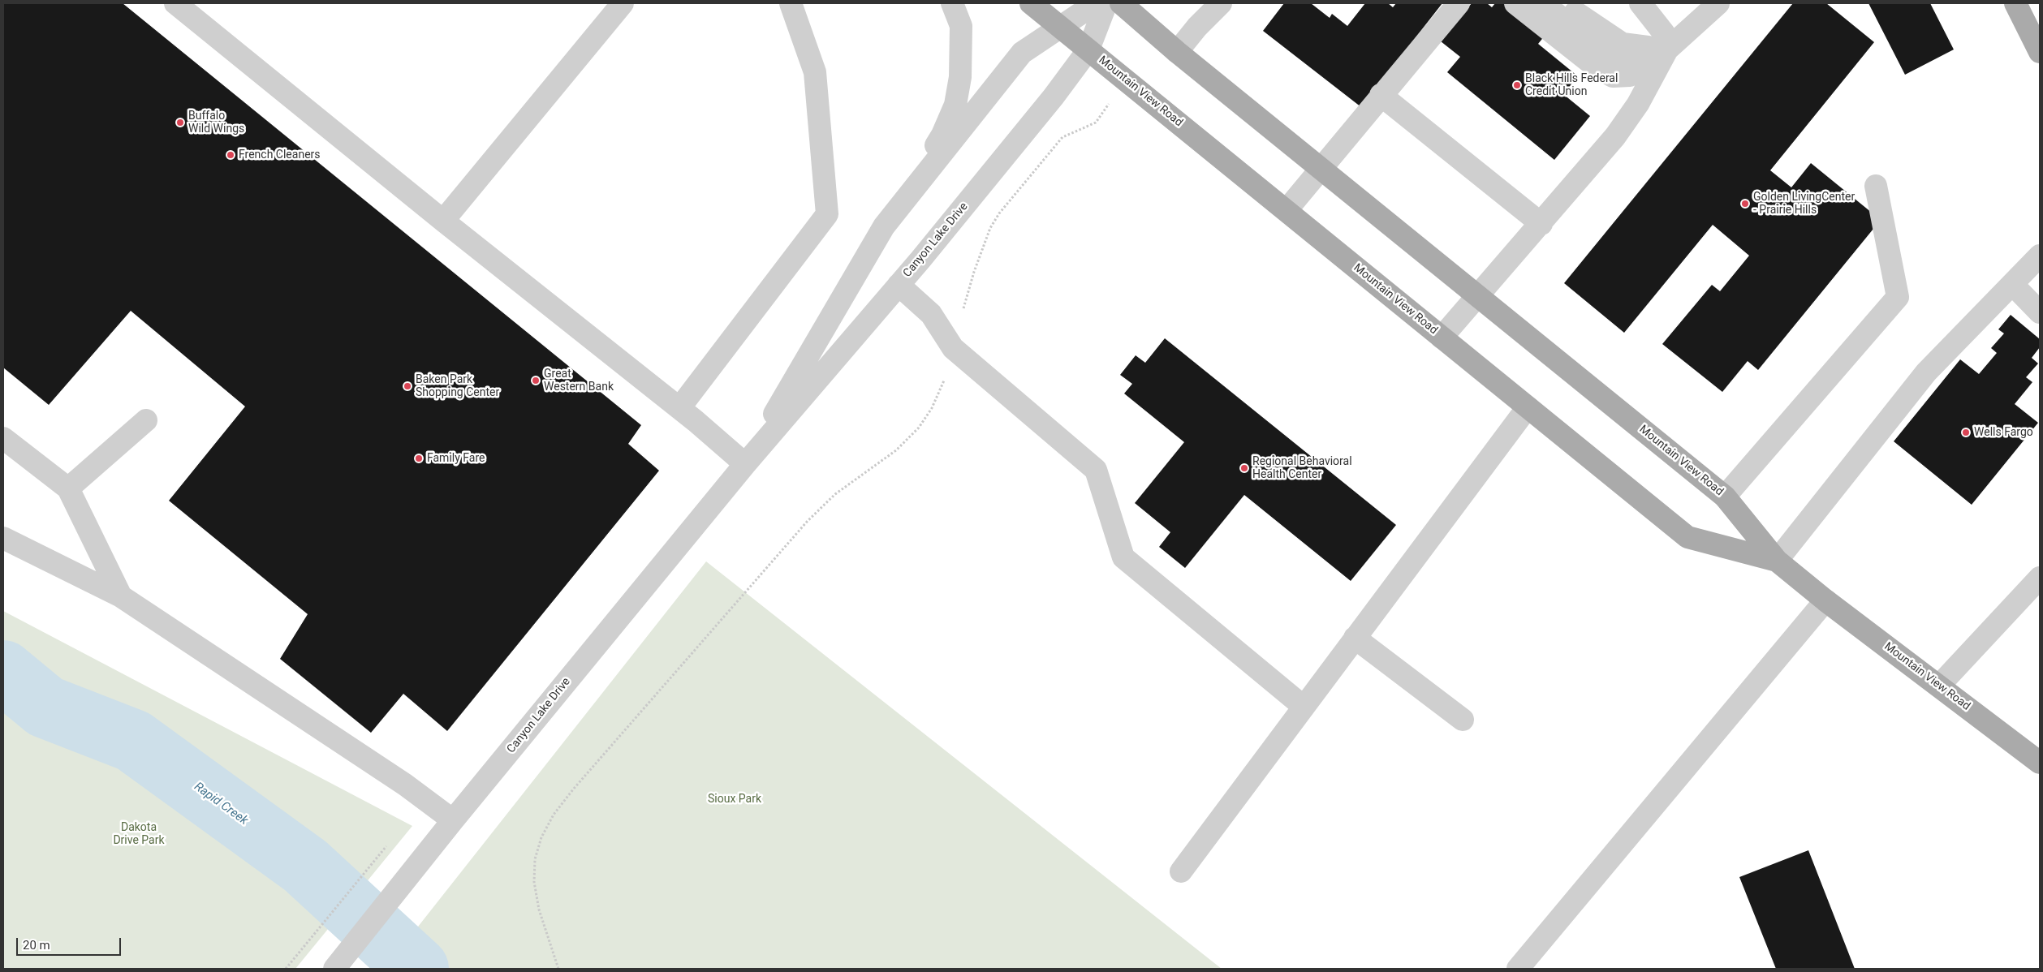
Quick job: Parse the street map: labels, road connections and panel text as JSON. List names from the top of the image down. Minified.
{"streets":{"main road":["Mountain View Road"],"street":["Canyon Lake Drive"]},"crossings":[["Mountain View Road","Canyon Lake Drive"]],"water":["Rapid Creek"],"parks":["Sioux Park","Dakota Drive Park"],"places":["Black Hills Federal Credit Union","Buffalo Wild Wings","French Cleaners","Golden LivingCenter - Prairie Hills","Great Western Bank","Baken Park Shopping Center","Wells Fargo","Family Fare","Regional Behavioral Health Center"],"scale_bar":"20 m"}
